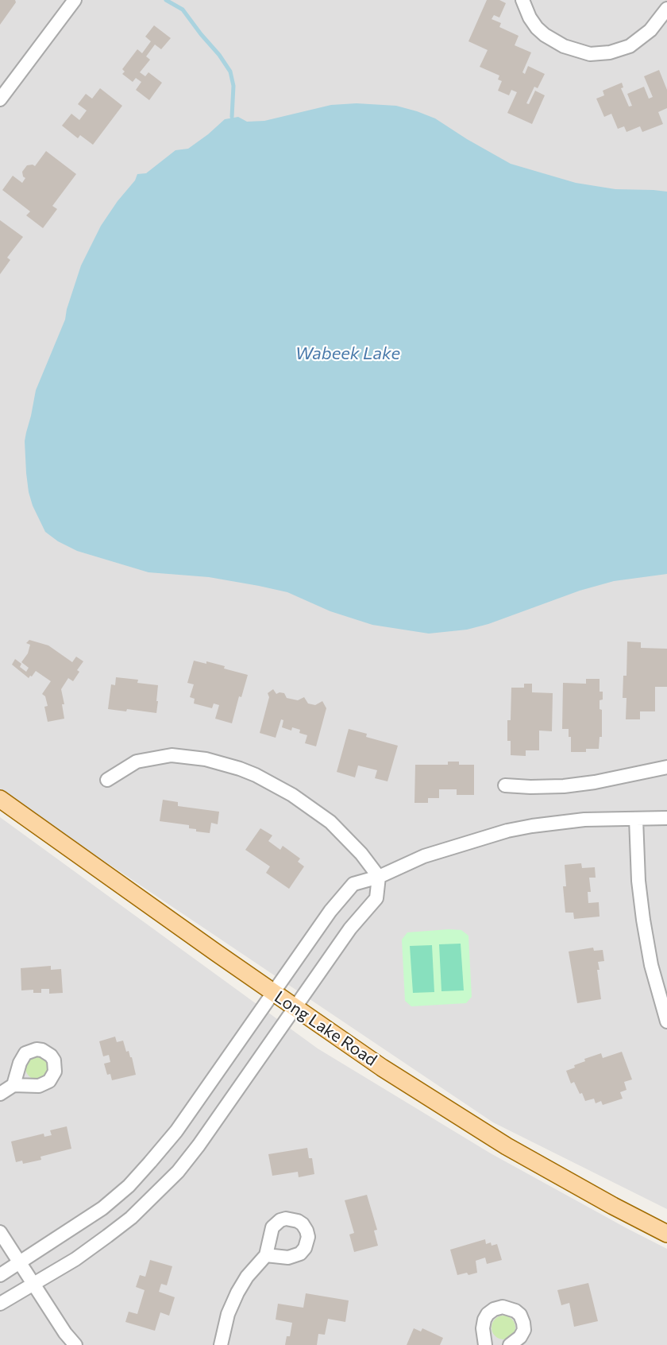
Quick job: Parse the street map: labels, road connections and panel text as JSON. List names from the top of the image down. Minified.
{"streets":{"main road":["Long Lake Road"]},"water":["Wabeek Lake"]}
